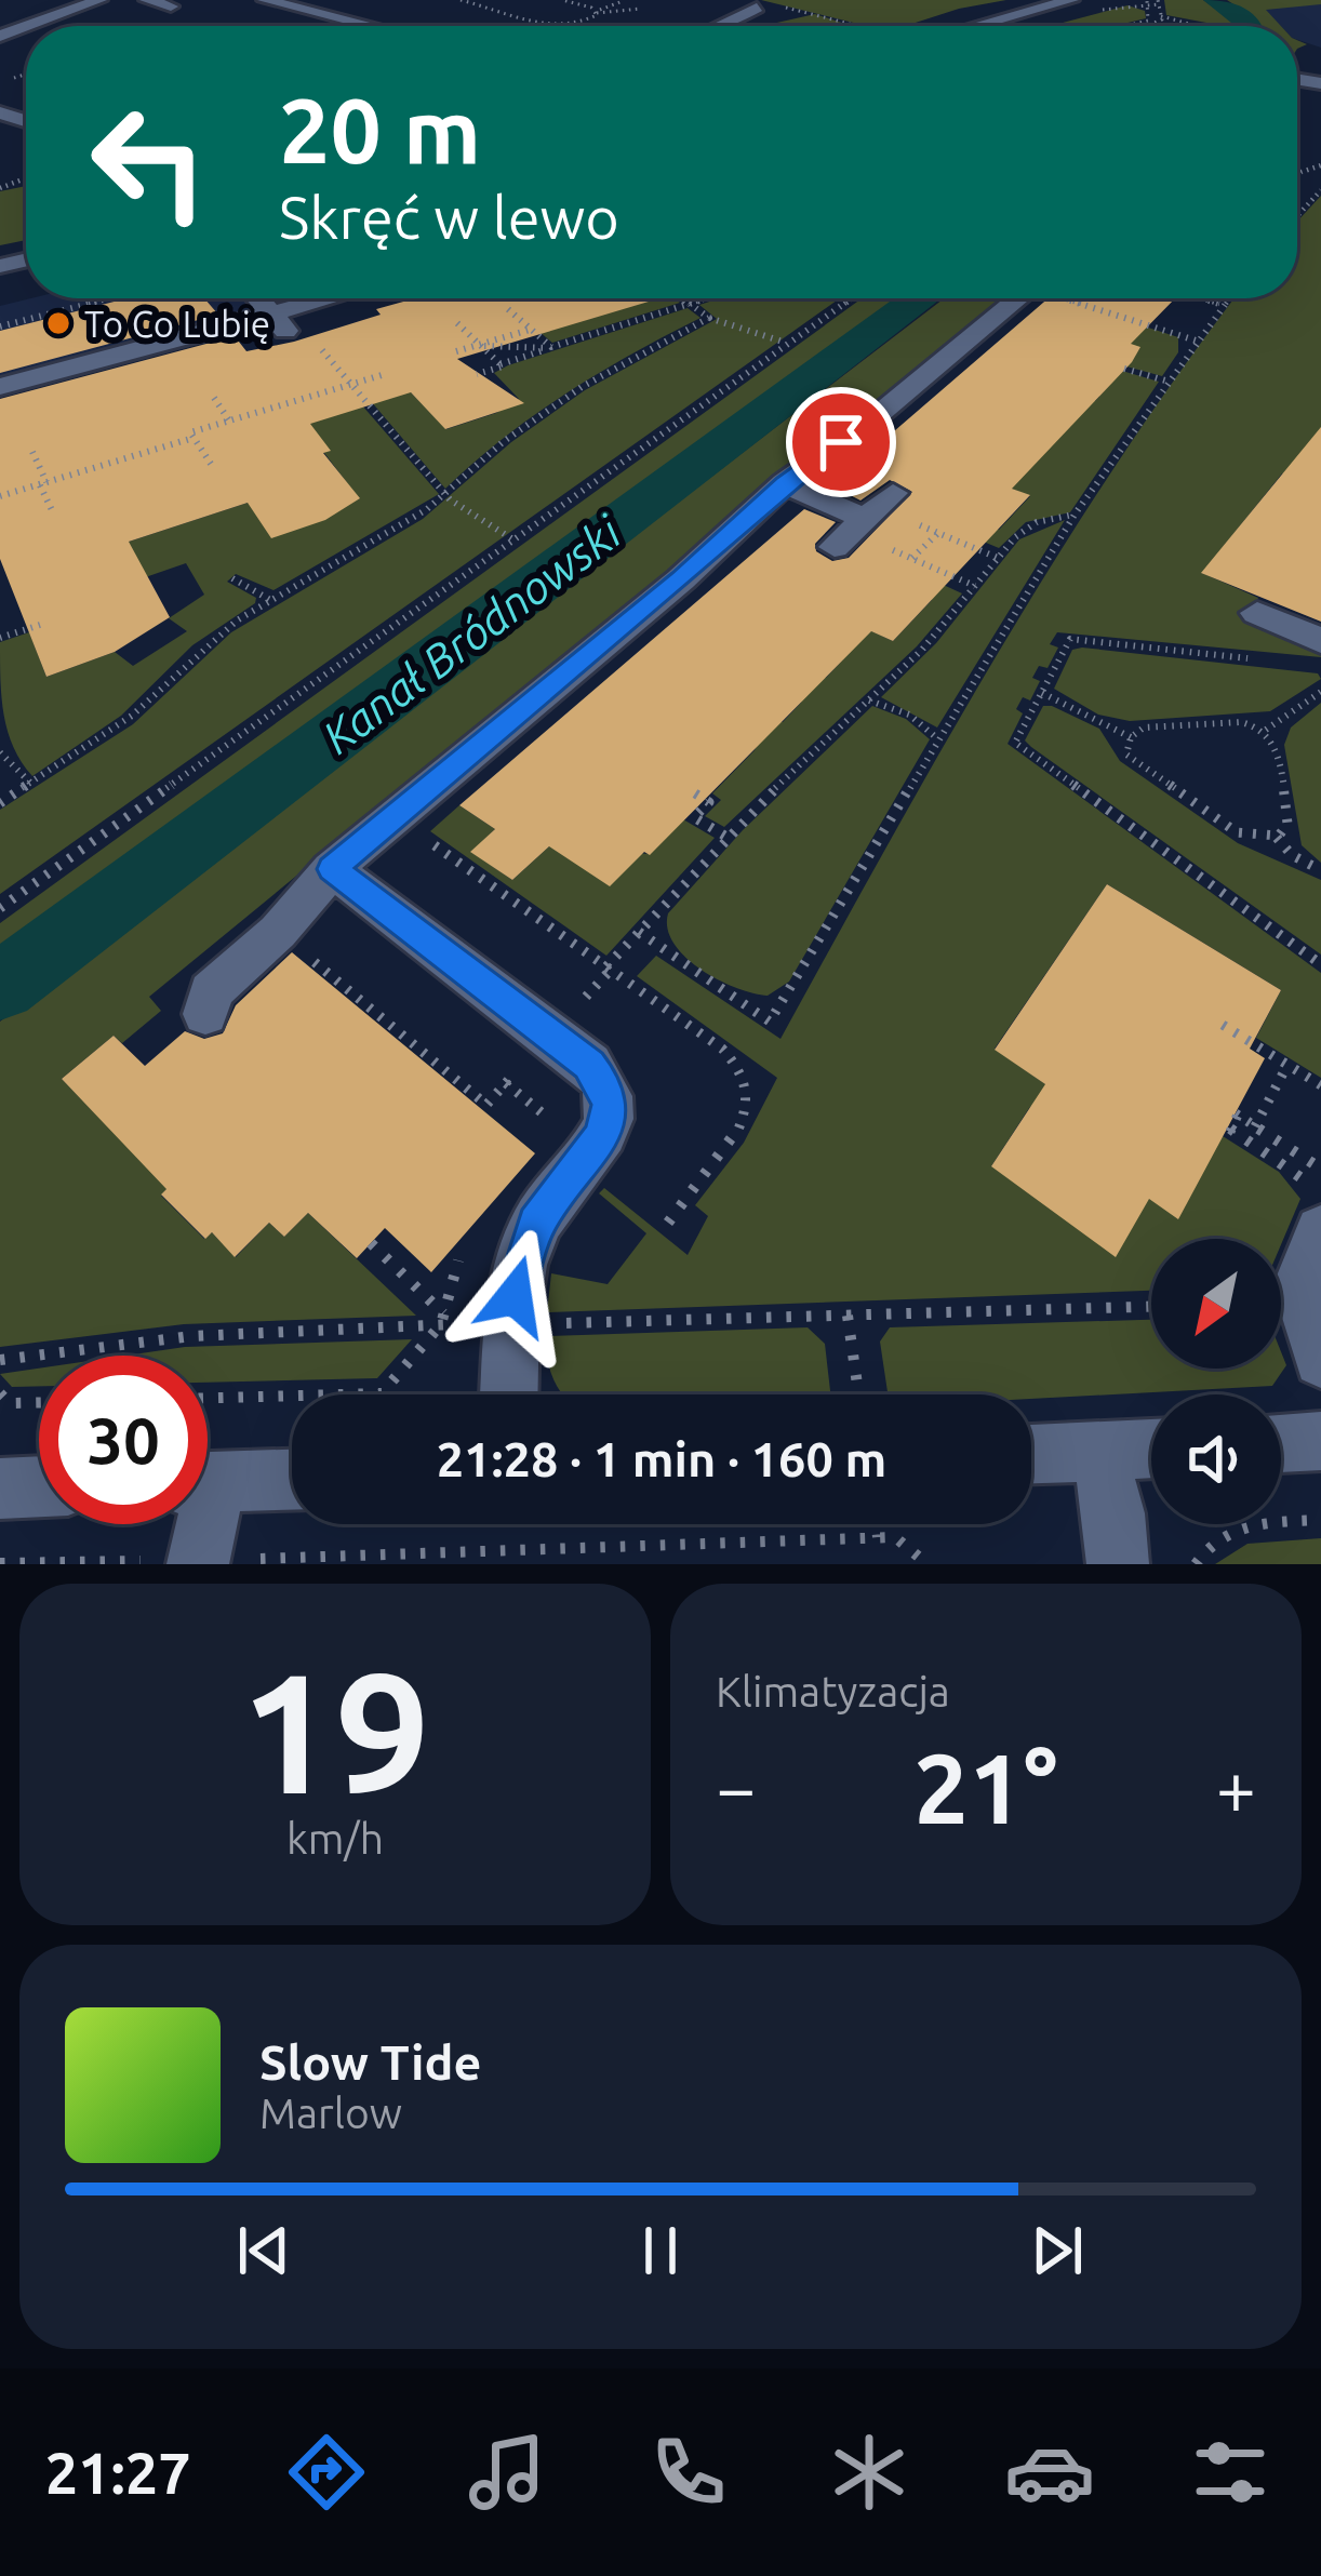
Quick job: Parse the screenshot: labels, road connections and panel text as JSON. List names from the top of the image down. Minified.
{"water":["Kanał Bródnowski"],"places":["To Co Lubię"],"north":"bottom left","page":{"turn":["20 m","Skręć w lewo"],"limit":"30","trip":"21:28 · 1 min · 160 m","tile":[["19","km/h"],"Klimatyzacja"],"heat":["−","21°","+"],"song":["Slow Tide","Marlow"],"tabs":"21:27"}}
